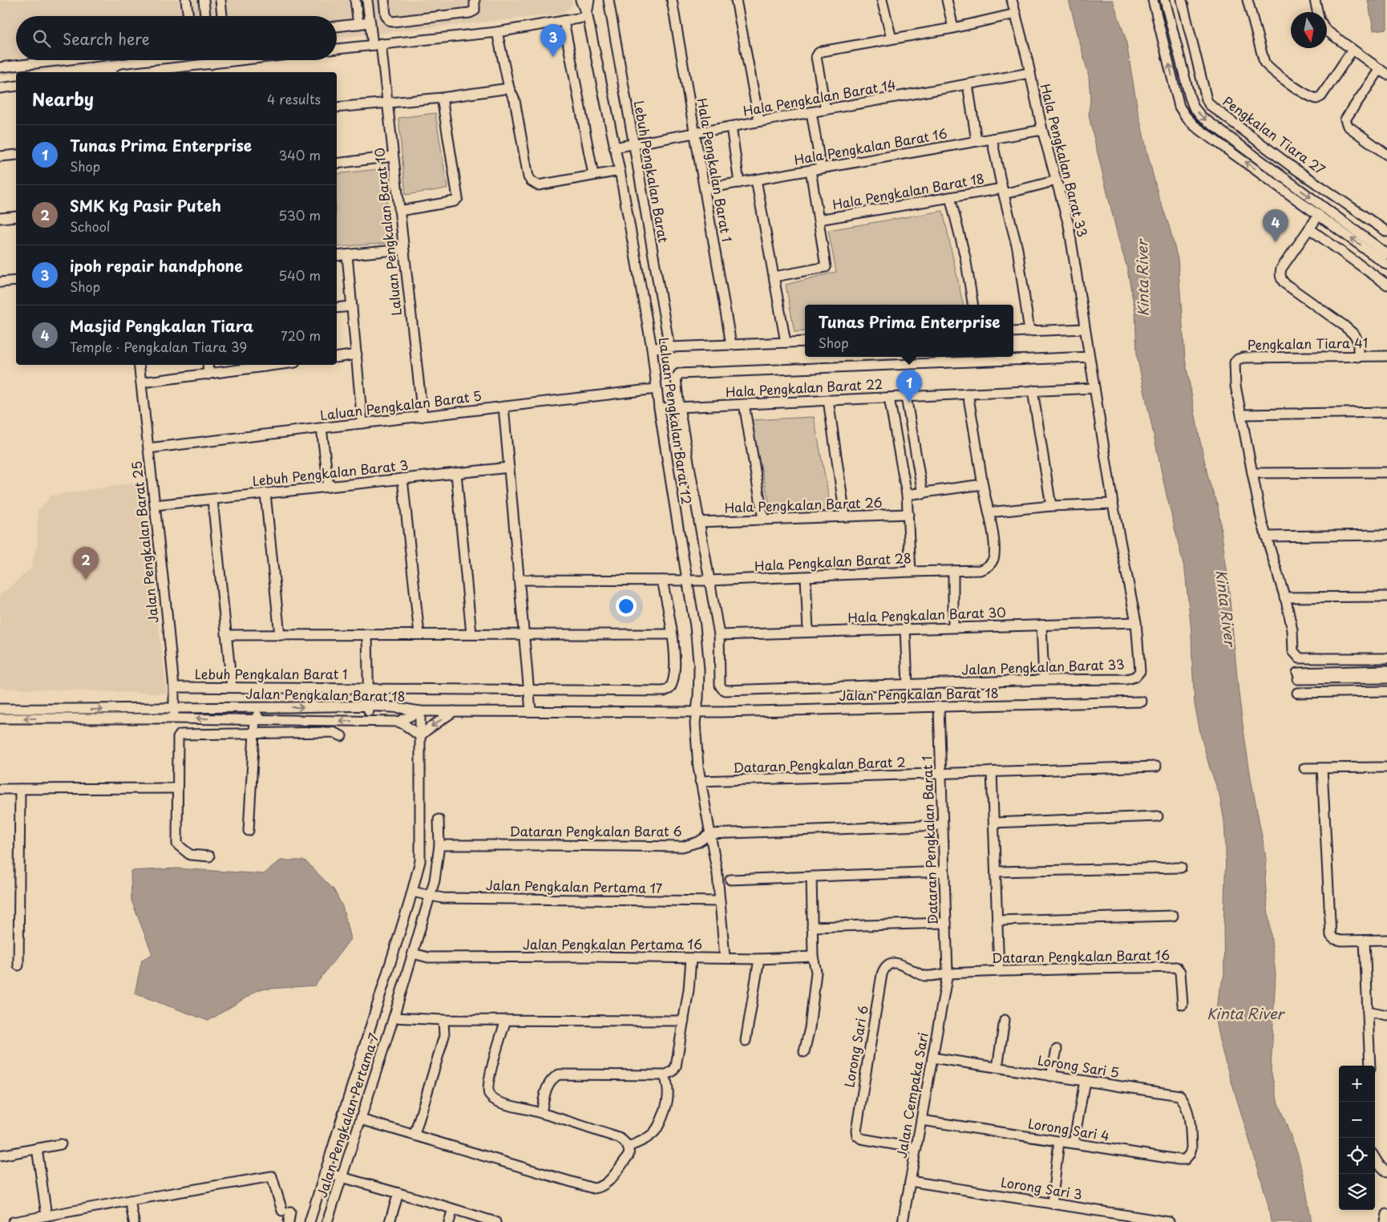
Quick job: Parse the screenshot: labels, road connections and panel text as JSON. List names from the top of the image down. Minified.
{"streets":{"street":["Hala Pengkalan Barat 14","Pengkalan Tiara 27","Hala Pengkalan Barat 16","Hala Pengkalan Barat 33","Hala Pengkalan Barat 1","Lebuh Pengkalan Barat","Hala Pengkalan Barat 18","Laluan Pengkalan Barat 10","Pengkalan Tiara 41","Hala Pengkalan Barat 22","Laluan Pengkalan Barat 5","Laluan Pengkalan Barat 12","Lebuh Pengkalan Barat 3","Hala Pengkalan Barat 26","Jalan Pengkalan Barat 25","Hala Pengkalan Barat 28","Hala Pengkalan Barat 30","Jalan Pengkalan Barat 33","Lebuh Pengkalan Barat 1","Jalan Pengkalan Barat 18","Dataran Pengkalan Barat 2","Dataran Pengkalan Barat 6","Dataran Pengkalan Barat 1","Jalan Pengkalan Pertama 17","Jalan Pengkalan Pertama 16","Dataran Pengkalan Barat 16","Lorong Sari 6","Lorong Sari 5","Jalan Cempaka Sari","Jalan Pengkalan Pertama 7","Lorong Sari 4","Lorong Sari 3"]},"crossings":[["Hala Pengkalan Barat 14","Hala Pengkalan Barat 33"],["Hala Pengkalan Barat 14","Hala Pengkalan Barat 1"],["Hala Pengkalan Barat 14","Lebuh Pengkalan Barat"],["Hala Pengkalan Barat 14","Laluan Pengkalan Barat 12"],["Hala Pengkalan Barat 16","Hala Pengkalan Barat 33"],["Hala Pengkalan Barat 16","Hala Pengkalan Barat 1"],["Hala Pengkalan Barat 33","Hala Pengkalan Barat 18"],["Hala Pengkalan Barat 33","Jalan Pengkalan Barat 33"],["Laluan Pengkalan Barat 10","Laluan Pengkalan Barat 5"],["Hala Pengkalan Barat 22","Laluan Pengkalan Barat 12"],["Hala Pengkalan Barat 22","Jalan Pengkalan Barat 33"],["Laluan Pengkalan Barat 5","Laluan Pengkalan Barat 12"],["Laluan Pengkalan Barat 5","Jalan Pengkalan Barat 25"],["Laluan Pengkalan Barat 12","Hala Pengkalan Barat 28"],["Laluan Pengkalan Barat 12","Jalan Pengkalan Barat 18"],["Laluan Pengkalan Barat 12","Dataran Pengkalan Barat 2"],["Laluan Pengkalan Barat 12","Dataran Pengkalan Barat 6"],["Laluan Pengkalan Barat 12","Jalan Pengkalan Pertama 17"],["Laluan Pengkalan Barat 12","Jalan Pengkalan Pertama 16"],["Lebuh Pengkalan Barat 3","Jalan Pengkalan Barat 25"],["Jalan Pengkalan Barat 25","Lebuh Pengkalan Barat 1"],["Jalan Pengkalan Barat 25","Jalan Pengkalan Barat 18"],["Hala Pengkalan Barat 30","Jalan Pengkalan Barat 33"],["Jalan Pengkalan Barat 18","Dataran Pengkalan Barat 1"],["Dataran Pengkalan Barat 2","Dataran Pengkalan Barat 1"],["Dataran Pengkalan Barat 6","Dataran Pengkalan Barat 1"],["Dataran Pengkalan Barat 6","Jalan Pengkalan Pertama 7"],["Dataran Pengkalan Barat 1","Dataran Pengkalan Barat 16"],["Dataran Pengkalan Barat 1","Lorong Sari 6"],["Dataran Pengkalan Barat 1","Jalan Cempaka Sari"],["Jalan Pengkalan Pertama 17","Jalan Pengkalan Pertama 7"],["Jalan Pengkalan Pertama 16","Jalan Pengkalan Pertama 7"],["Dataran Pengkalan Barat 16","Lorong Sari 6"],["Dataran Pengkalan Barat 16","Jalan Cempaka Sari"],["Lorong Sari 6","Jalan Cempaka Sari"],["Lorong Sari 5","Jalan Cempaka Sari"],["Lorong Sari 5","Lorong Sari 4"],["Jalan Cempaka Sari","Lorong Sari 4"],["Jalan Cempaka Sari","Lorong Sari 3"]],"water":["Kinta River"],"north":"bottom","page":{"search":"Search here","pins":["3","4","1","2"],"heading":["Nearby","4 results"],"list":[{"mark":"1","name":"Tunas Prima Enterprise","note":"Shop","value":"340 m"},{"mark":"2","name":"SMK Kg Pasir Puteh","note":"School","value":"530 m"},{"mark":"3","name":"ipoh repair handphone","note":"Shop","value":"540 m"},{"mark":"4","name":"Masjid Pengkalan Tiara","note":"Temple · Pengkalan Tiara 39","value":"720 m"}],"popup":["Tunas Prima Enterprise","Shop"],"map_buttons":["+","−"]}}
